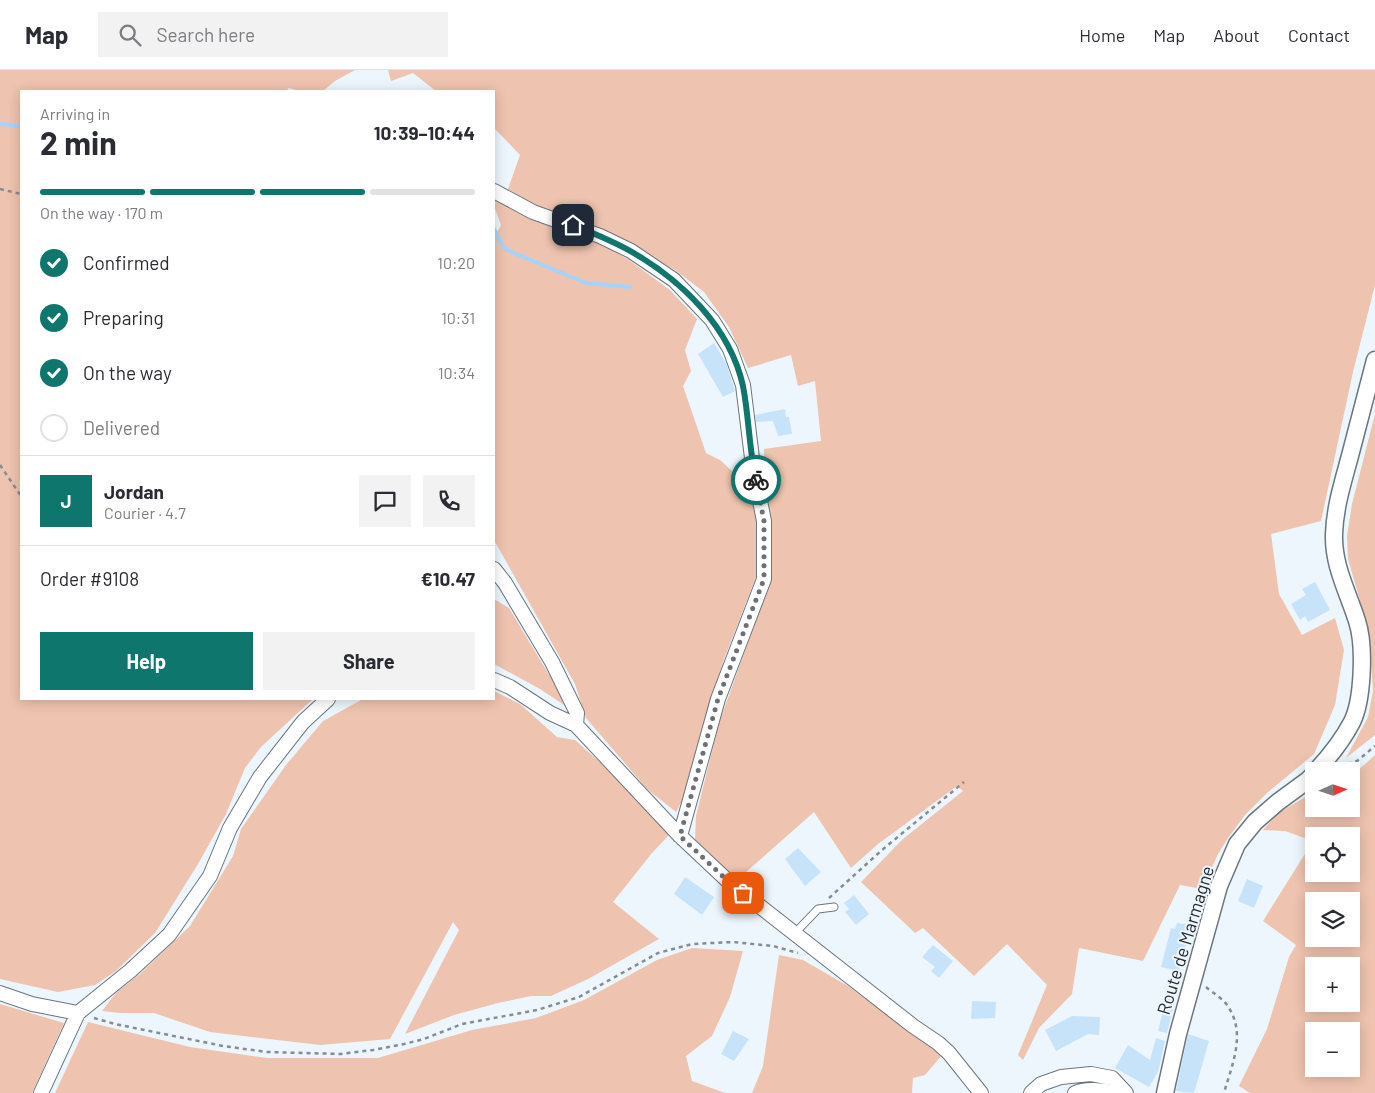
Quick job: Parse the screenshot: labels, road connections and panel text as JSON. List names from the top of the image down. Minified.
{"streets":{"street":["Route de Marmagne"]},"north":"right","page":{"header":"Map","search":"Search here","nav":["Home","Map","About","Contact"],"heading":["2 min","Arriving in","10:39–10:44"],"panel":["Jordan","Courier · 4.7","Order #9108","€10.47"],"bar":"On the way · 170 m","list":[["Confirmed","10:20"],["Preparing","10:31"],["On the way","10:34"],"Delivered"],"round":"J","buttons":["Help","Share"],"map_buttons":["+","−"]}}
